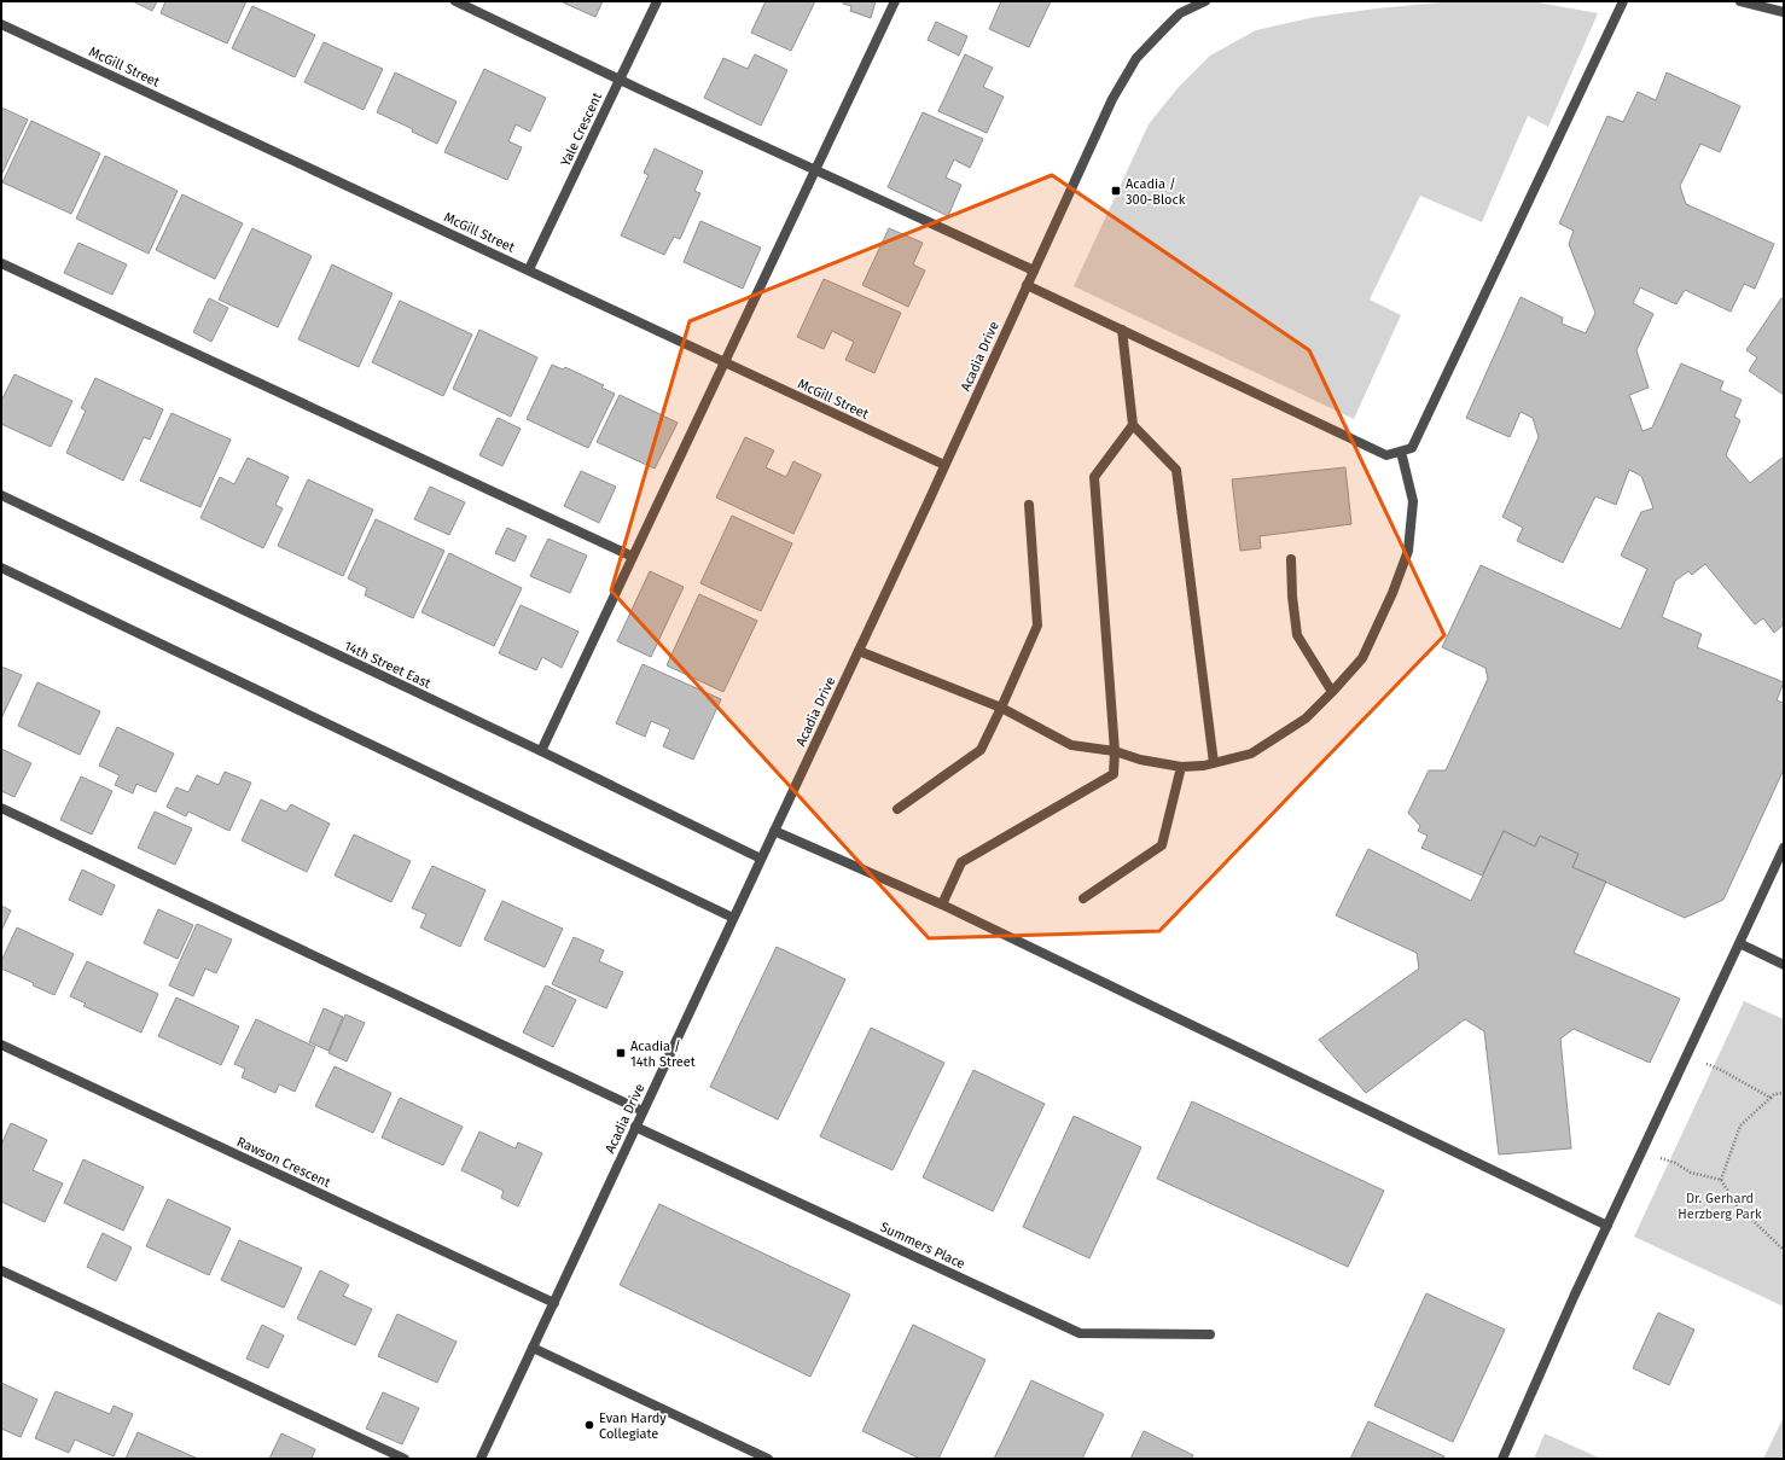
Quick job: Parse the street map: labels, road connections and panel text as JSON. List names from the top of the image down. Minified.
{"streets":{"street":["McGill Street","Yale Crescent","Acadia Drive","14th Street East","Rawson Crescent","Summers Place"]},"crossings":[["McGill Street","Yale Crescent"],["McGill Street","Acadia Drive"],["Acadia Drive","14th Street East"],["Acadia Drive","Rawson Crescent"],["Acadia Drive","Summers Place"]],"parks":["Dr. Gerhard Herzberg Park"],"places":{"transit":["Acadia / 300-Block","Acadia / 14th Street"],"other":["Evan Hardy Collegiate"]}}
